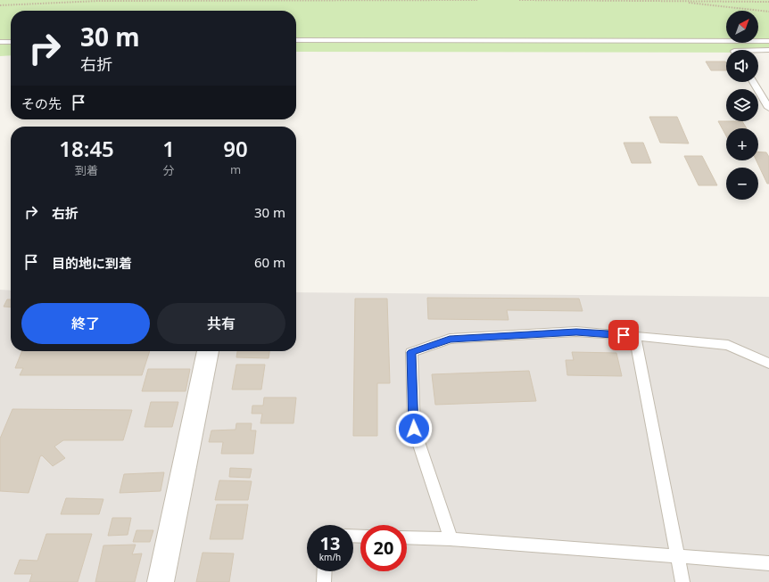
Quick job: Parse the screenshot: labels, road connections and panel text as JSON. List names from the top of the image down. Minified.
{"north":"top right","page":{"map_buttons":["+","−"],"turn":["30 m","右折"],"then":"その先","eta":["18:45","到着","1","分","90","m"],"list":[{"name":"右折","value":"30 m"},{"name":"目的地に到着","value":"60 m"}],"buttons":["終了","共有"],"speed":"13 km/h","limit":"20"}}
